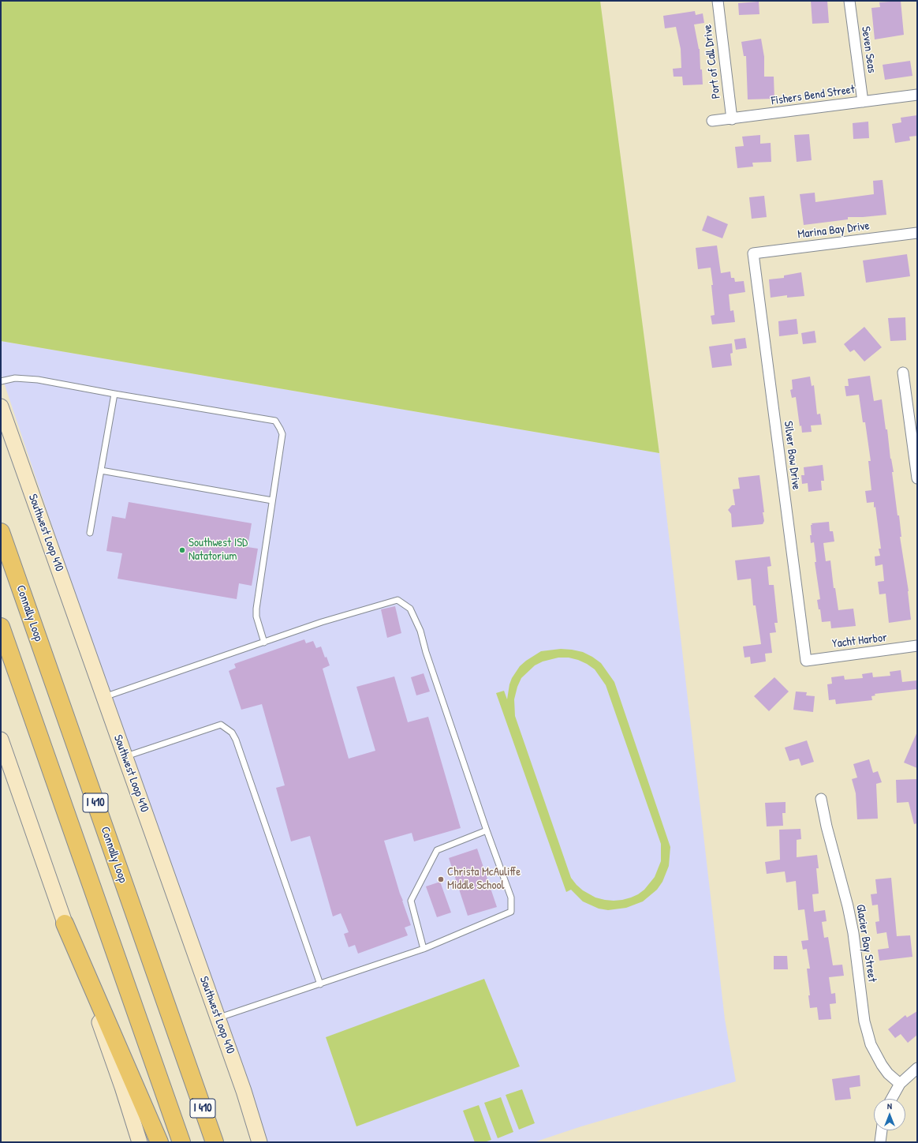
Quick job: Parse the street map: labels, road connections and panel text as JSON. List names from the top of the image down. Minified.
{"streets":{"highway":["Connally Loop","I 410"],"main road":["Southwest Loop 410"],"street":["Seven Seas","Port of Call Drive","Fishers Bend Street","Marina Bay Drive","Silver Bow Drive","Yacht Harbor","Glacier Bay Street"]},"crossings":[["Seven Seas","Fishers Bend Street"],["Port of Call Drive","Fishers Bend Street"],["Marina Bay Drive","Silver Bow Drive"],["Silver Bow Drive","Yacht Harbor"]],"places":["Southwest ISD Natatorium","Christa McAuliffe Middle School"],"north":"top"}
